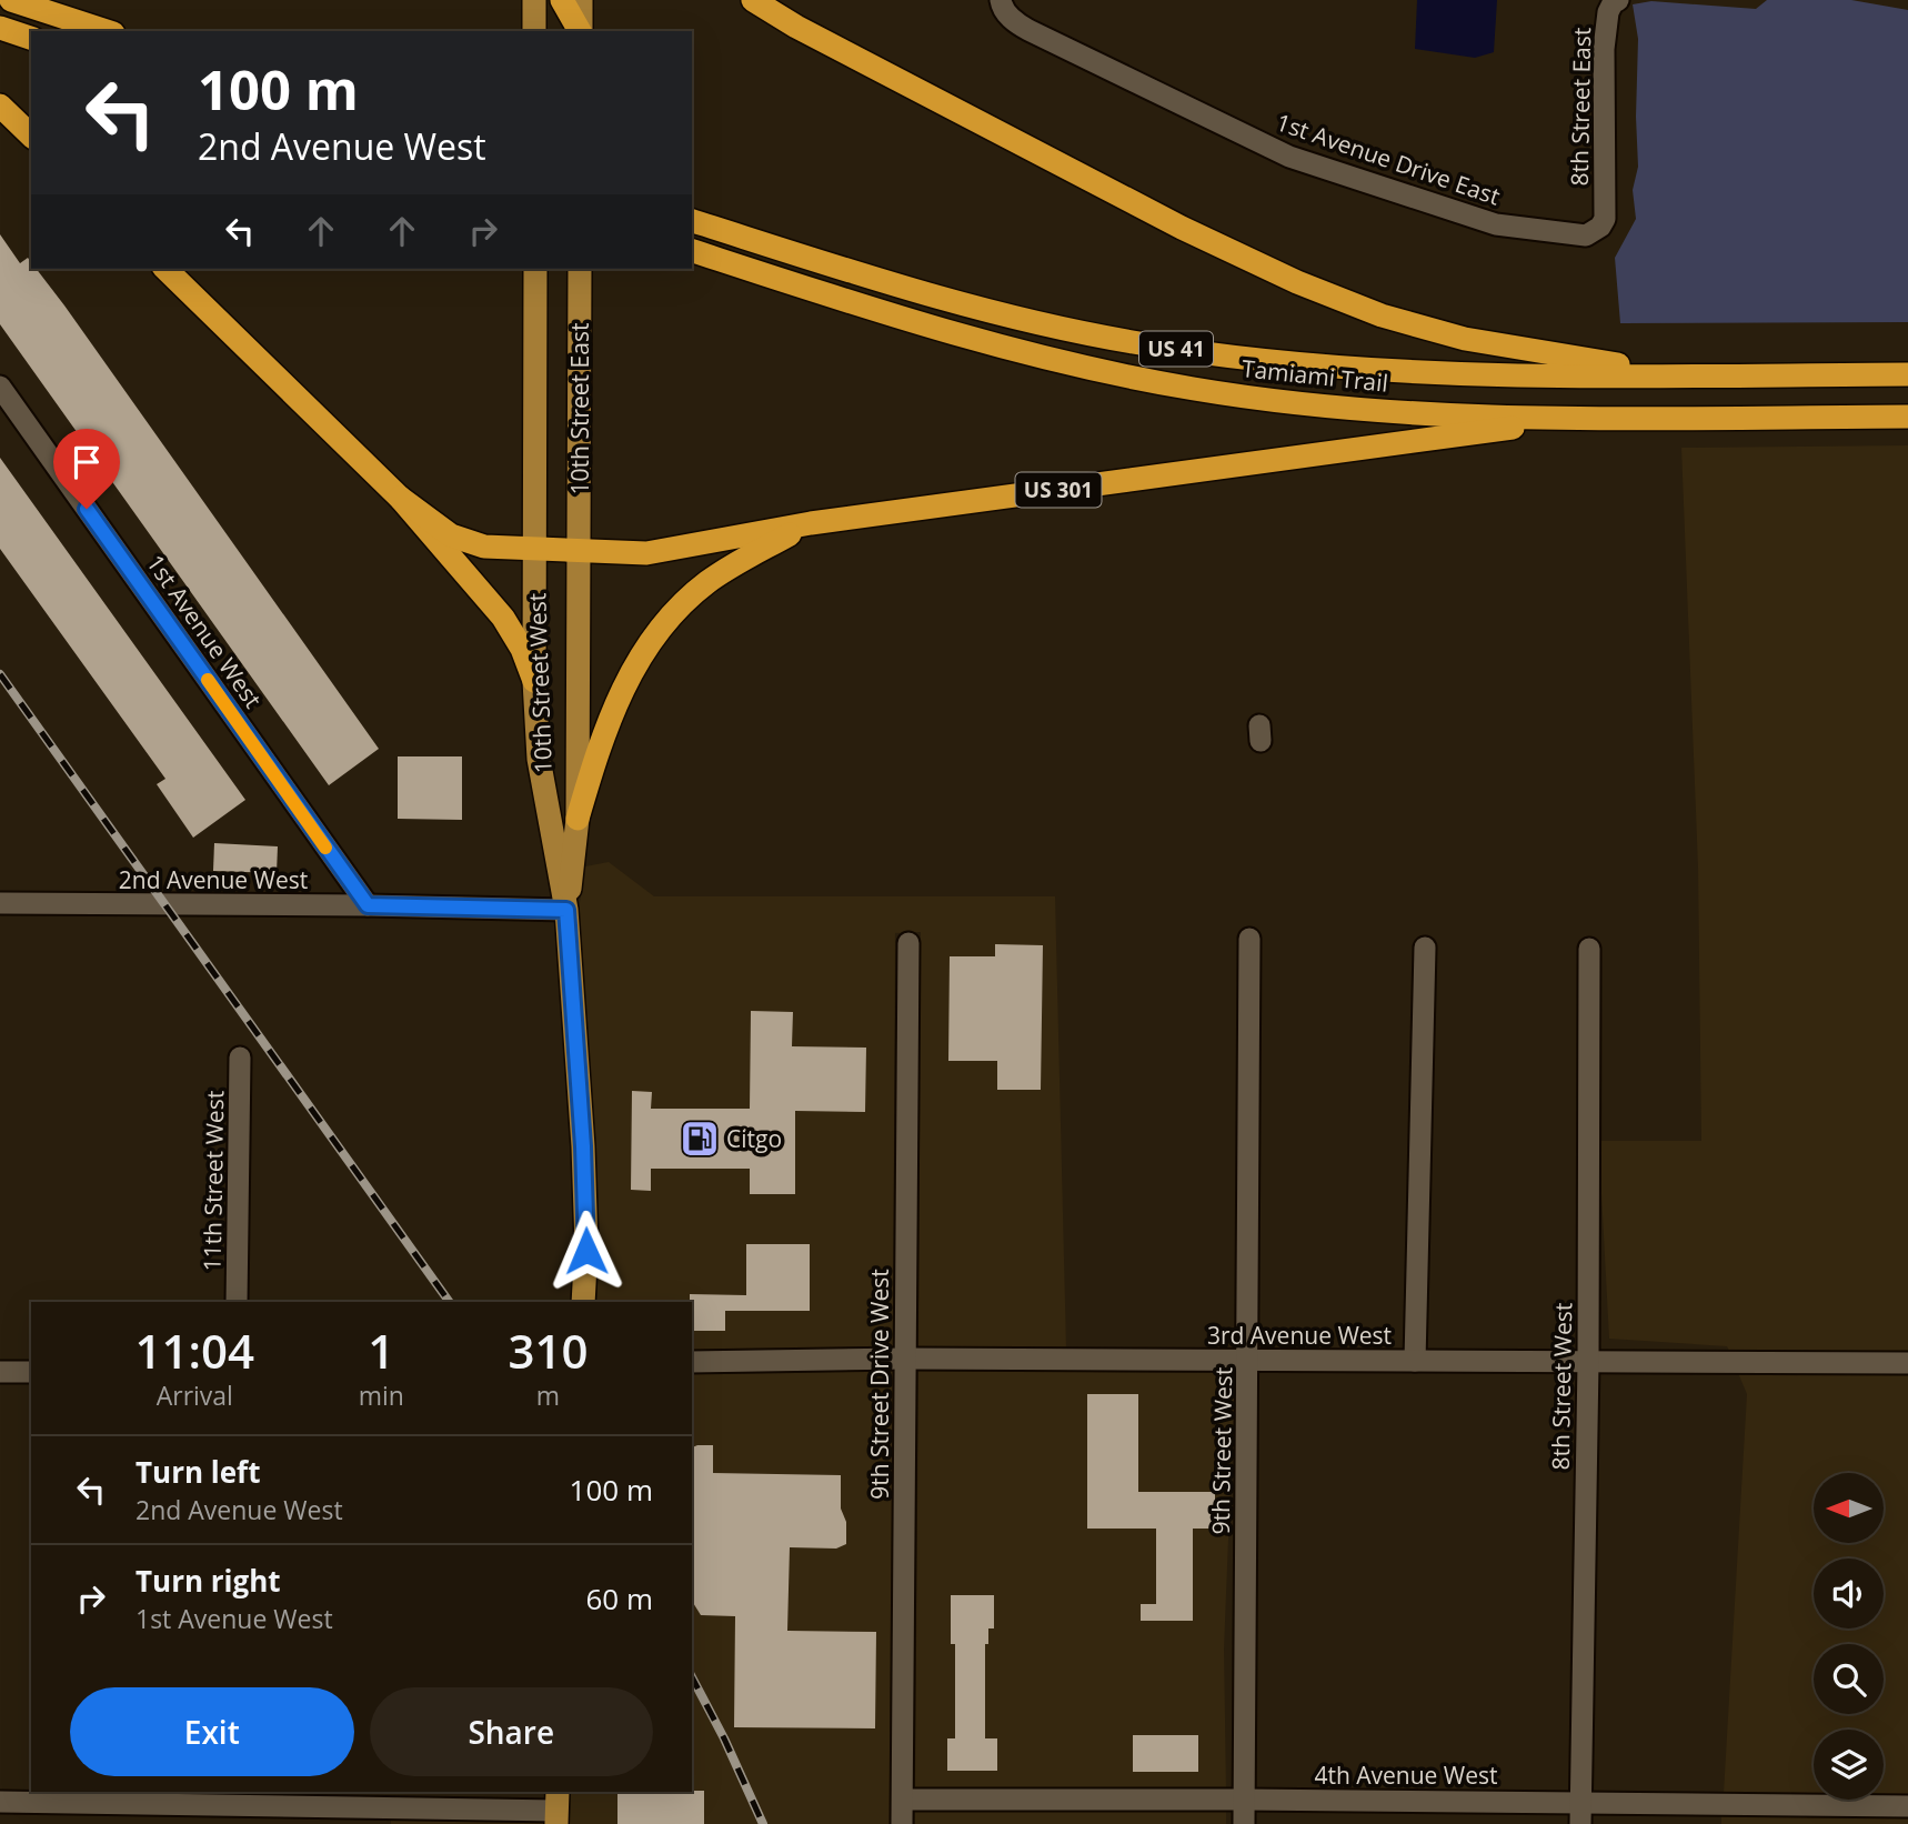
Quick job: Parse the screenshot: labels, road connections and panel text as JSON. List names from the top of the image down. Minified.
{"streets":{"highway":["US 41","Tamiami Trail","US 301"],"main road":["10th Street East","10th Street West"],"street":["8th Street East","1st Avenue Drive East","1st Avenue West","2nd Avenue West","11th Street West","3rd Avenue West","9th Street Drive West","8th Street West","9th Street West","4th Avenue West"]},"crossings":[["8th Street East","1st Avenue Drive East"],["Tamiami Trail","US 301"],["10th Street East","US 301"],["10th Street East","10th Street West"],["US 301","10th Street West"],["1st Avenue West","2nd Avenue West"],["10th Street West","2nd Avenue West"],["3rd Avenue West","9th Street Drive West"],["3rd Avenue West","8th Street West"],["3rd Avenue West","9th Street West"],["9th Street Drive West","4th Avenue West"],["8th Street West","4th Avenue West"],["9th Street West","4th Avenue West"]],"places":{"fuel station":["Citgo"]},"north":"left","page":{"turn":["100 m","2nd Avenue West"],"eta":["11:04","Arrival","1","min","310","m"],"list":[{"name":"Turn left","note":"2nd Avenue West","value":"100 m"},{"name":"Turn right","note":"1st Avenue West","value":"60 m"}],"buttons":["Exit","Share"]}}
